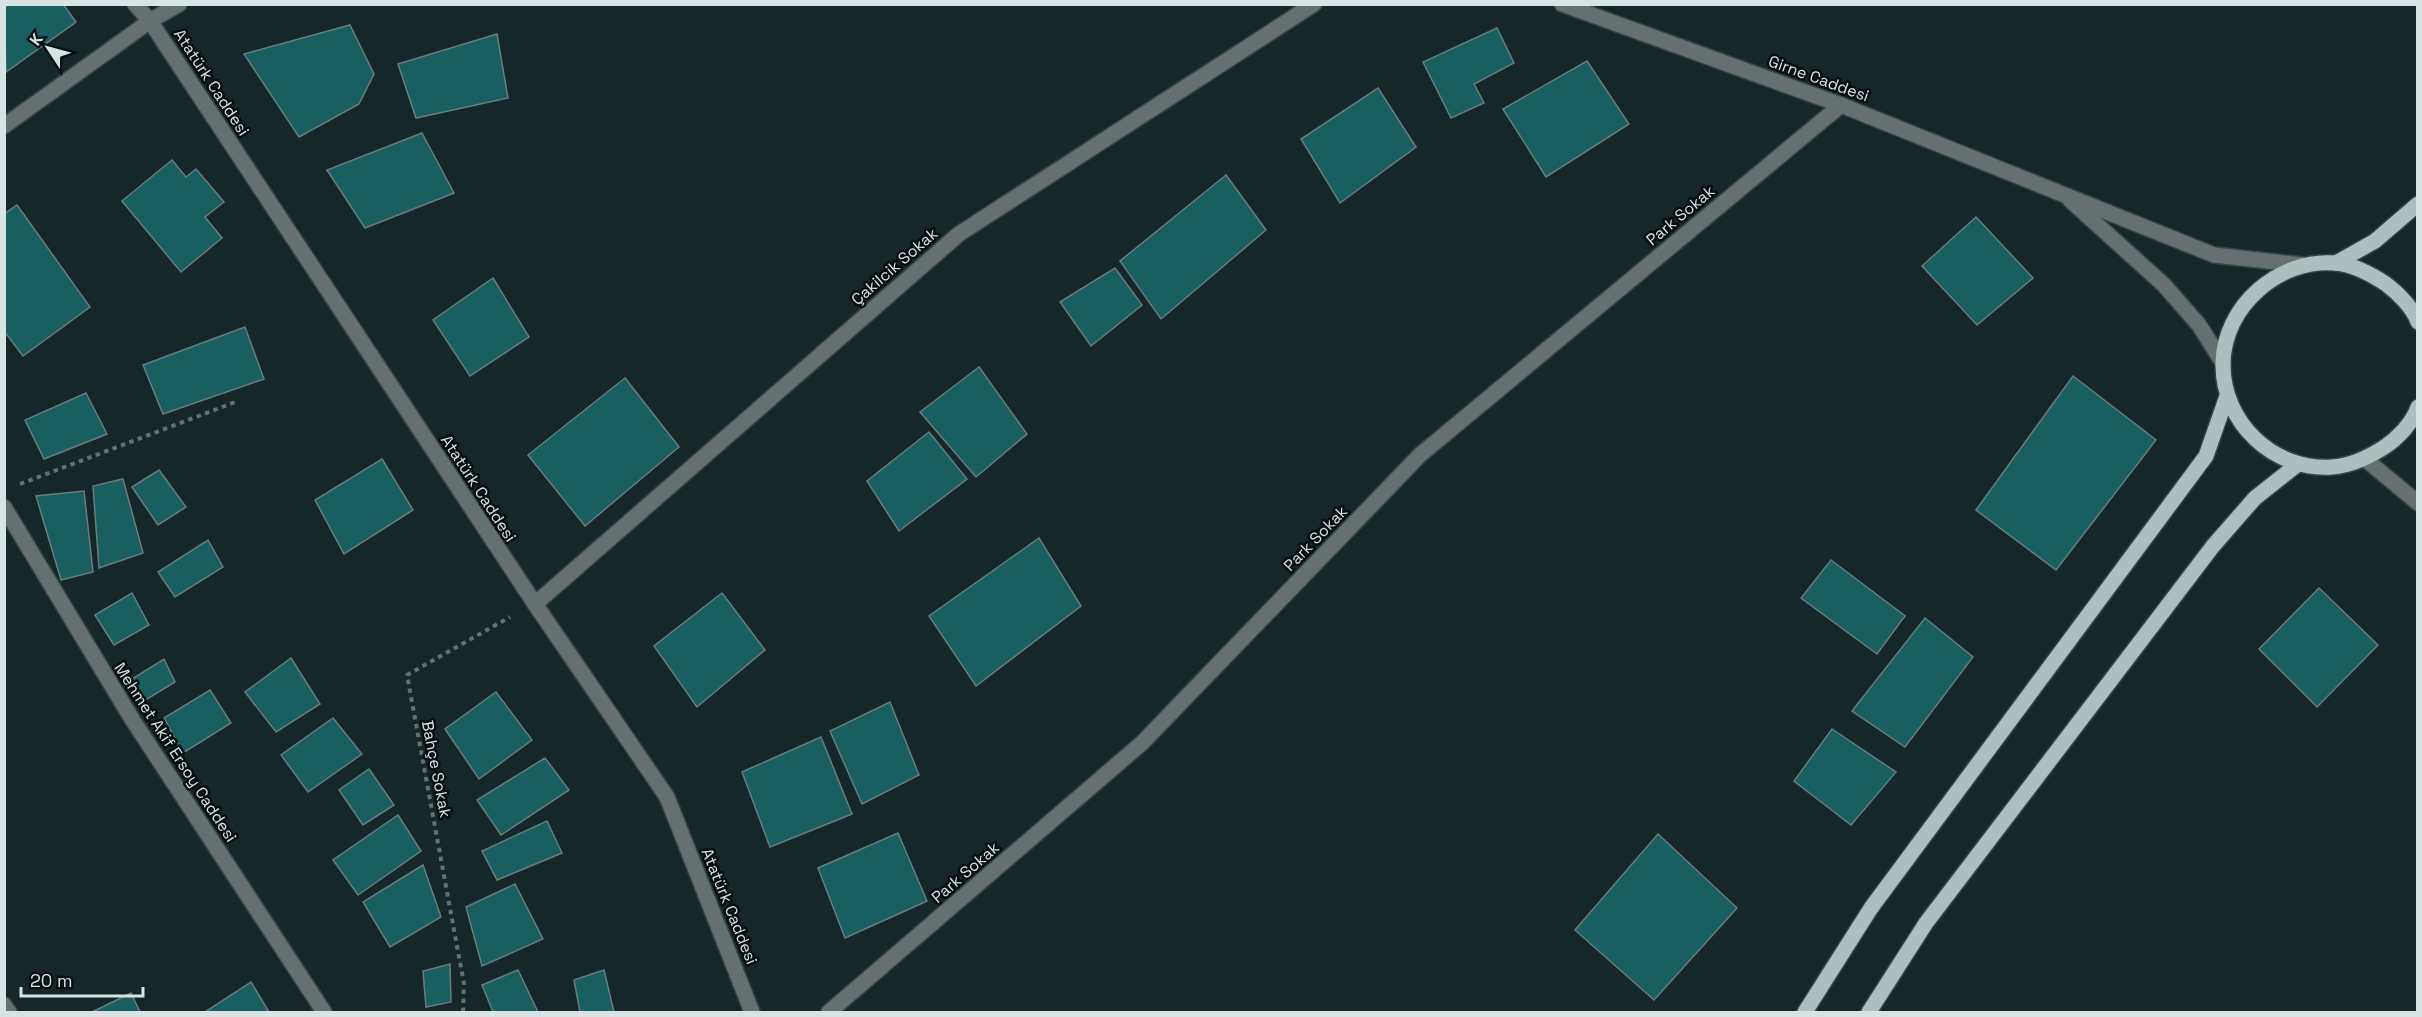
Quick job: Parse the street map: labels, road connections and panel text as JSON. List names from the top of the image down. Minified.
{"streets":{"street":["Girne Caddesi","Atatürk Caddesi","Park Sokak","Çakilcik Sokak","Mehmet Akif Ersoy Caddesi"],"path":["Bahçe Sokak"]},"crossings":[["Girne Caddesi","Park Sokak"],["Atatürk Caddesi","Çakilcik Sokak"],["Atatürk Caddesi","Bahçe Sokak"],["Çakilcik Sokak","Bahçe Sokak"]],"scale_bar":"20 m","north":"top left"}
